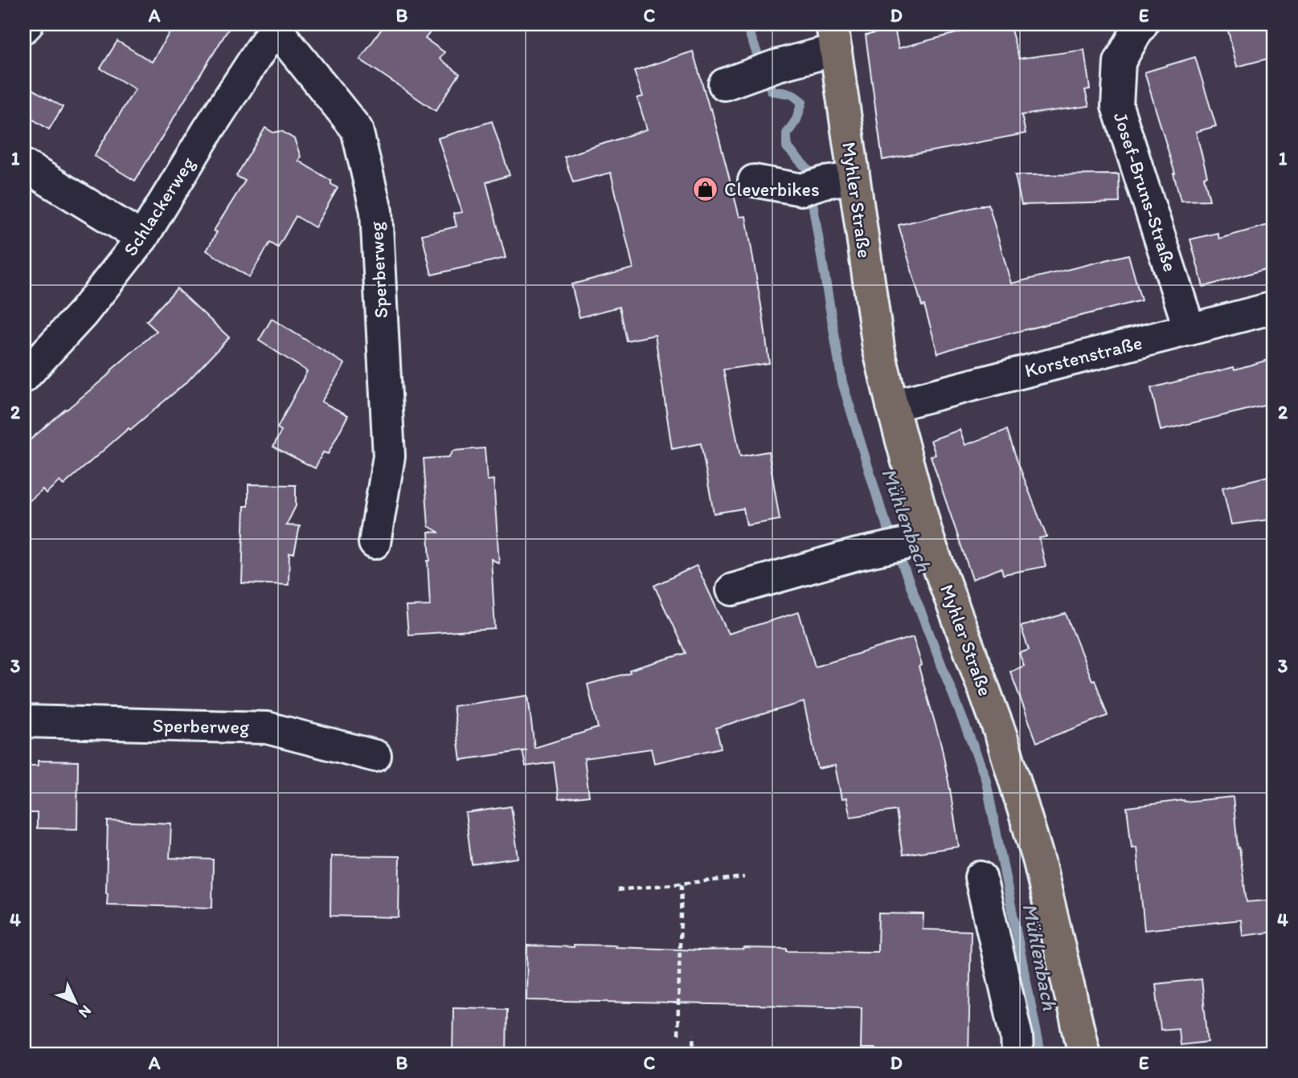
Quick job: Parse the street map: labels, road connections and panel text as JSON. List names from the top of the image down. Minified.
{"streets":{"main road":["Myhler Straße"],"street":["Josef-Bruns-Straße","Schlackerweg","Sperberweg","Korstenstraße"]},"crossings":[["Josef-Bruns-Straße","Korstenstraße"],["Myhler Straße","Korstenstraße"],["Schlackerweg","Sperberweg"]],"water":["Mühlenbach"],"places":{"shop":["Cleverbikes"]},"north":"bottom right","grid":{"columns":["A","B","C","D","E"],"rows":["1","2","3","4"]}}
